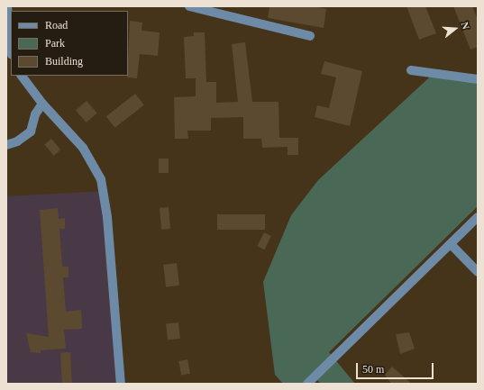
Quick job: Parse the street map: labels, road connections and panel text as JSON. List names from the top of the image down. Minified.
{"legend":["Road","Park","Building"],"scale_bar":"50 m","north":"right"}
